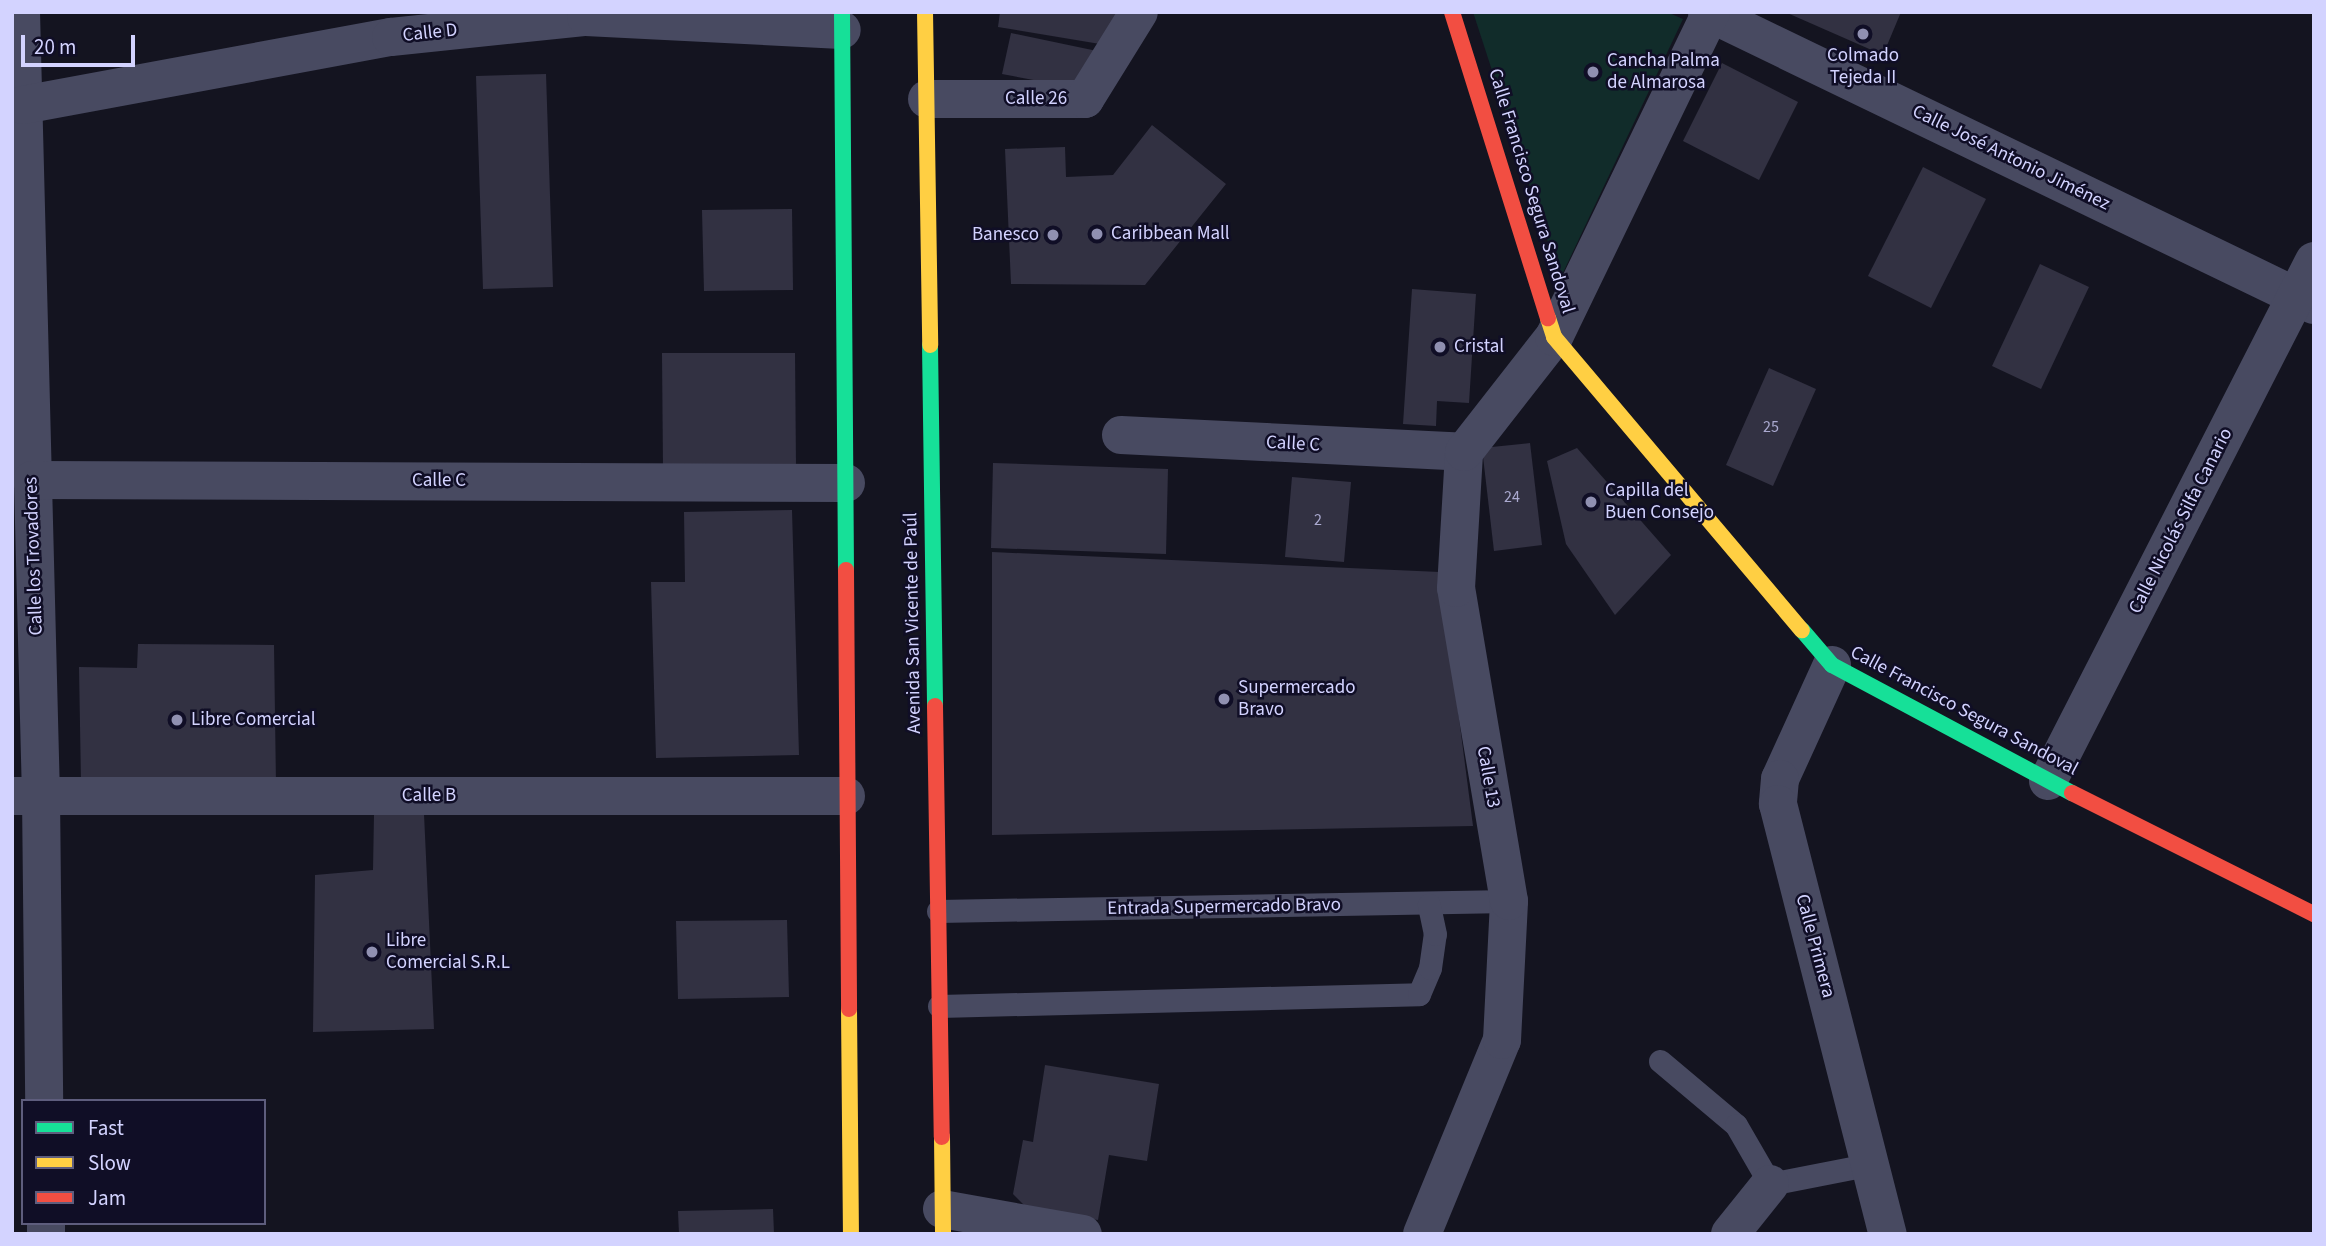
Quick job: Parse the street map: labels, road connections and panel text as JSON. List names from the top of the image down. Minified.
{"streets":{"main road":["Calle Francisco Segura Sandoval","Avenida San Vicente de Paúl"],"street":["Calle D","Calle 26","Calle José Antonio Jiménez","Calle C","Calle Nicolás Silfa Canario","Calle los Trovadores","Calle 13","Calle B","Calle Primera"],"lane":["Entrada Supermercado Bravo"]},"crossings":[["Calle D","Calle los Trovadores"],["Calle 26","Avenida San Vicente de Paúl"],["Calle José Antonio Jiménez","Calle Nicolás Silfa Canario"],["Calle Francisco Segura Sandoval","Calle Nicolás Silfa Canario"],["Calle Francisco Segura Sandoval","Calle Primera"],["Calle C","Calle los Trovadores"],["Calle C","Calle 13"],["Calle los Trovadores","Calle B"],["Avenida San Vicente de Paúl","Entrada Supermercado Bravo"],["Calle 13","Entrada Supermercado Bravo"]],"places":["Colmado Tejeda II","Cancha Palma de Almarosa","Caribbean Mall","Banesco","Cristal","Capilla del Buen Consejo","Supermercado Bravo","Libre Comercial","Libre Comercial S.R.L"],"house_numbers":["25","24","2"],"legend":["Fast","Slow","Jam"],"scale_bar":"20 m"}
